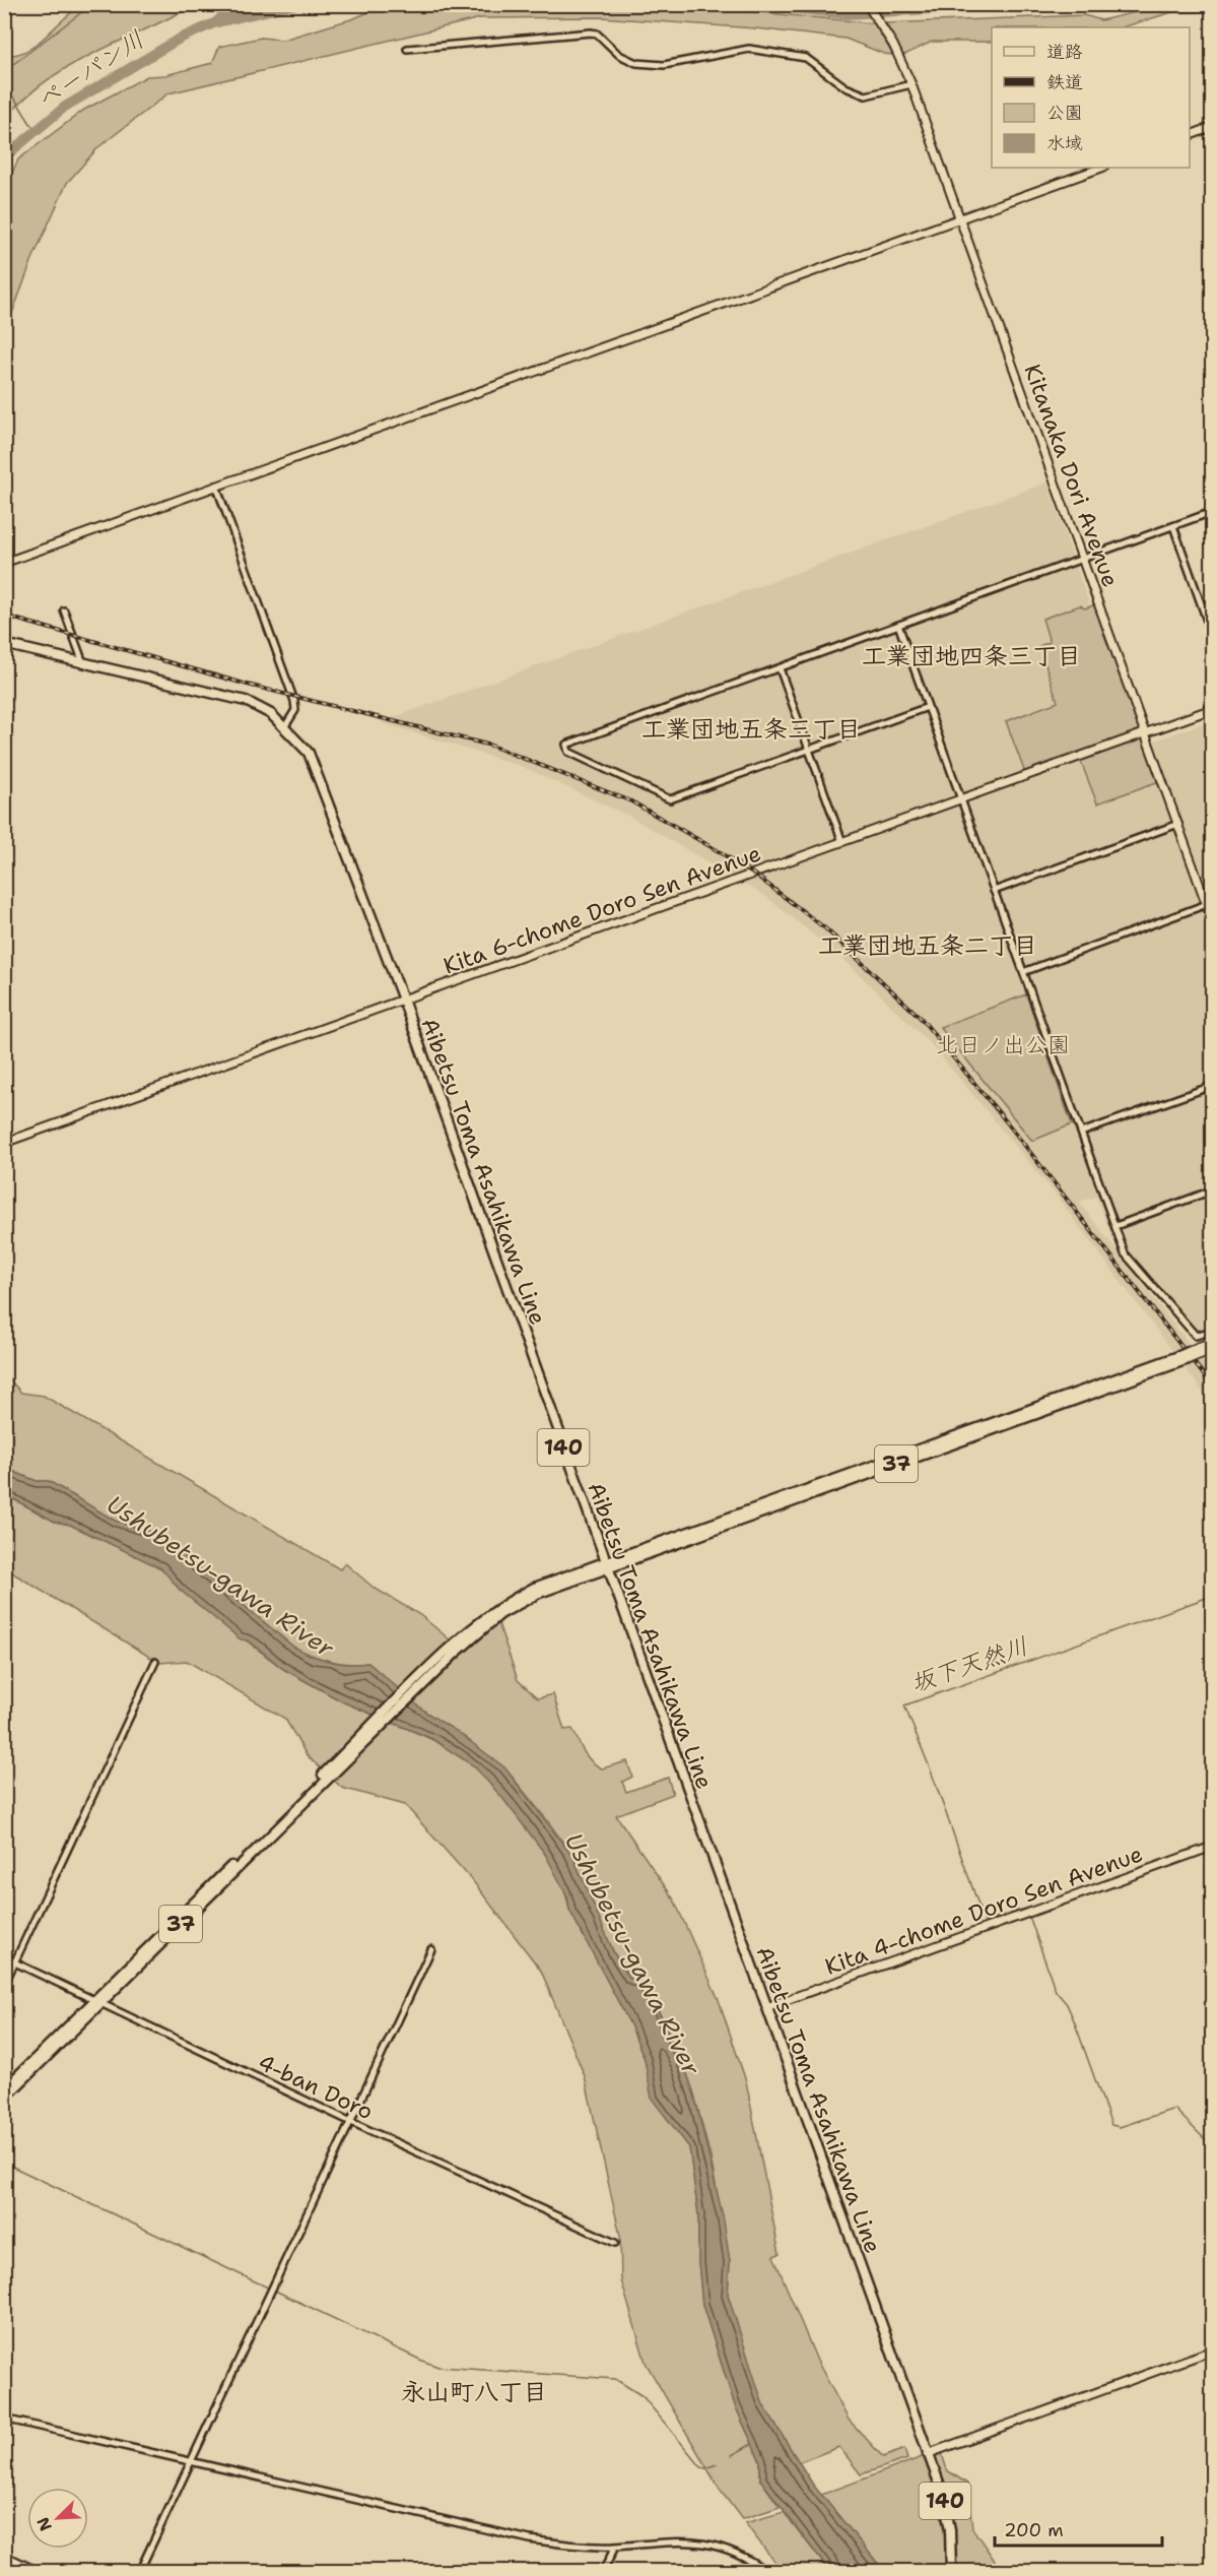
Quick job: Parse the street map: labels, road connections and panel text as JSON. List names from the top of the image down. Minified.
{"streets":{"main road":["Aibetsu Toma Asahikawa Line","140","37"],"street":["Kitanaka Dori Avenue","Kita 6-chome Doro Sen Avenue","Kita 4-chome Doro Sen Avenue","4-ban Doro"]},"crossings":[["Kitanaka Dori Avenue","Kita 6-chome Doro Sen Avenue"],["Kita 6-chome Doro Sen Avenue","Aibetsu Toma Asahikawa Line"],["Aibetsu Toma Asahikawa Line","37"],["Aibetsu Toma Asahikawa Line","Kita 4-chome Doro Sen Avenue"],["37","4-ban Doro"]],"districts":["工業団地四条三丁目","工業団地五条三丁目","工業団地五条二丁目","永山町八丁目"],"water":["ペーパン川","Ushubetsu-gawa River","坂下天然川"],"parks":["北日ノ出公園"],"legend":["道路","鉄道","公園","水域"],"scale_bar":"200 m","north":"bottom left"}
